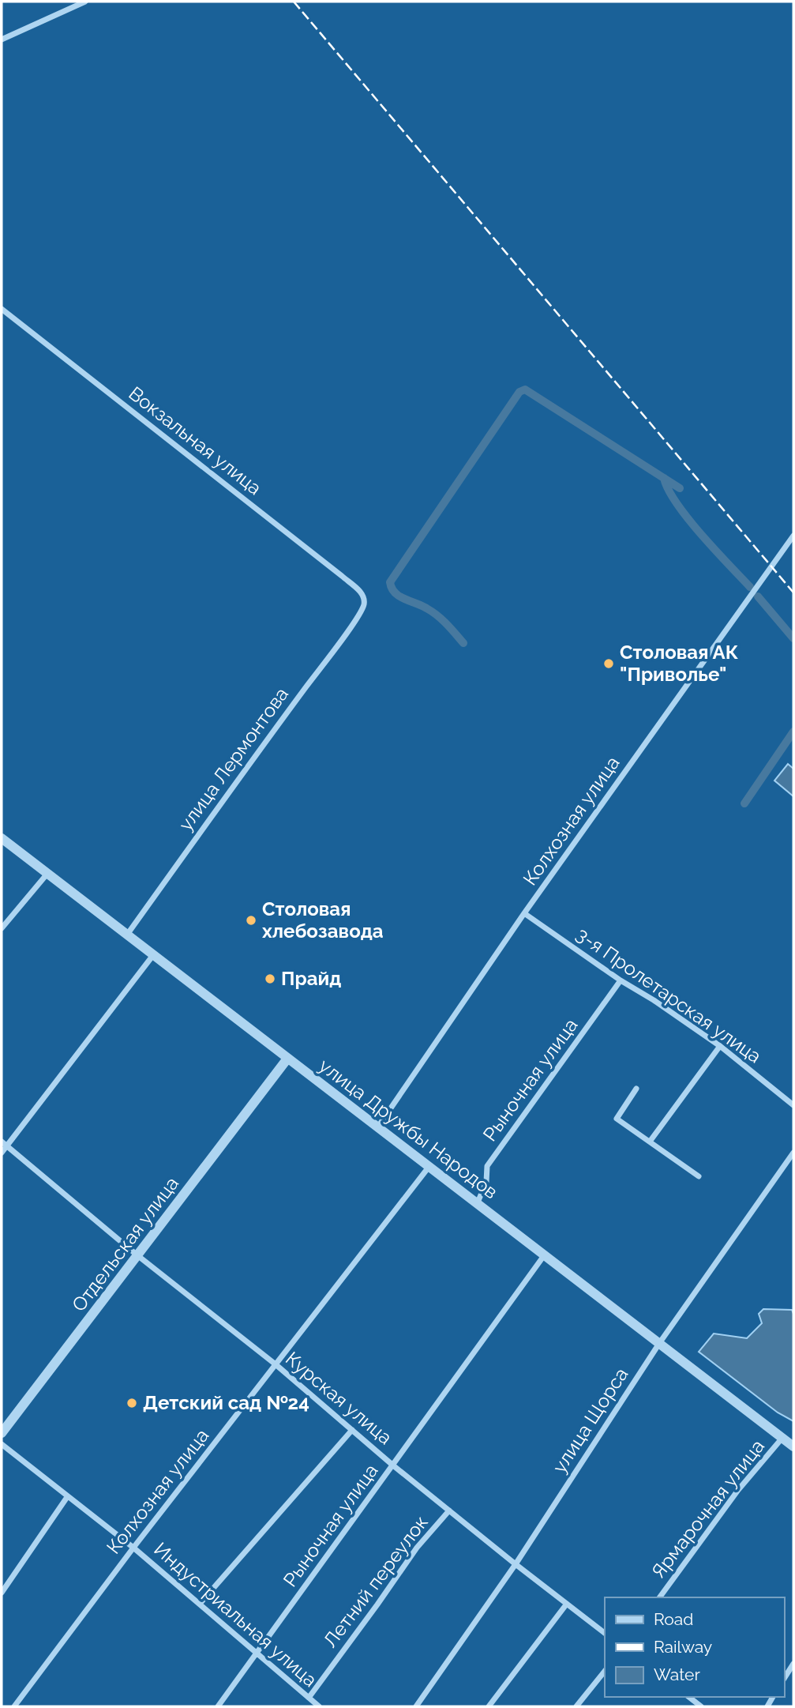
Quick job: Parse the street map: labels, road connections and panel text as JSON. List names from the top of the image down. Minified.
{"streets":{"street":["Вокзальная улица","улица Лермонтова","Колхозная улица","3-я Пролетарская улица","Рыночная улица","улица Дружбы Народов","Отдельская улица","Курская улица","улица Щорса","Ярмарочная улица","Летний переулок","Индустриальная улица"]},"crossings":[["Вокзальная улица","улица Лермонтова"],["улица Лермонтова","улица Дружбы Народов"],["Колхозная улица","3-я Пролетарская улица"],["Колхозная улица","улица Дружбы Народов"],["Колхозная улица","Курская улица"],["Колхозная улица","Индустриальная улица"],["3-я Пролетарская улица","Рыночная улица"],["Рыночная улица","улица Дружбы Народов"],["Рыночная улица","Курская улица"],["Рыночная улица","Индустриальная улица"],["улица Дружбы Народов","Отдельская улица"],["улица Дружбы Народов","улица Щорса"],["улица Дружбы Народов","Ярмарочная улица"],["Отдельская улица","Курская улица"],["Курская улица","улица Щорса"],["Курская улица","Летний переулок"],["Летний переулок","Индустриальная улица"]],"places":["Столовая АК \"Приволье\"","Столовая хлебозавода","Прайд","Детский сад №24"],"legend":["Road","Railway","Water"]}
